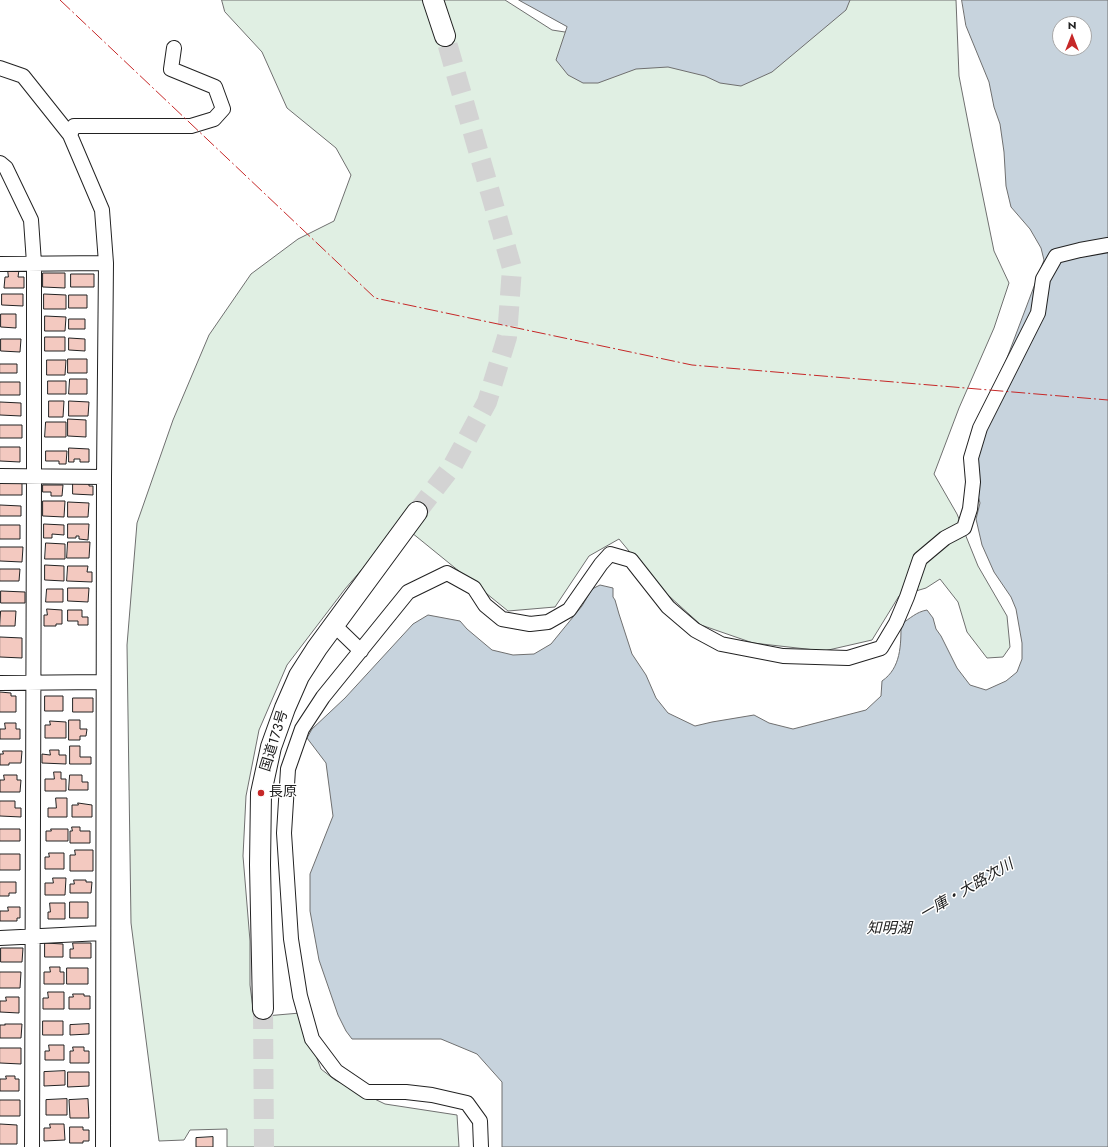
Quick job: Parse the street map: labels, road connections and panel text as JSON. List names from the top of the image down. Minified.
{"streets":{"highway":["国道173号"]},"water":["一庫・大路次川","知明湖"],"places":["長原"],"north":"top"}
